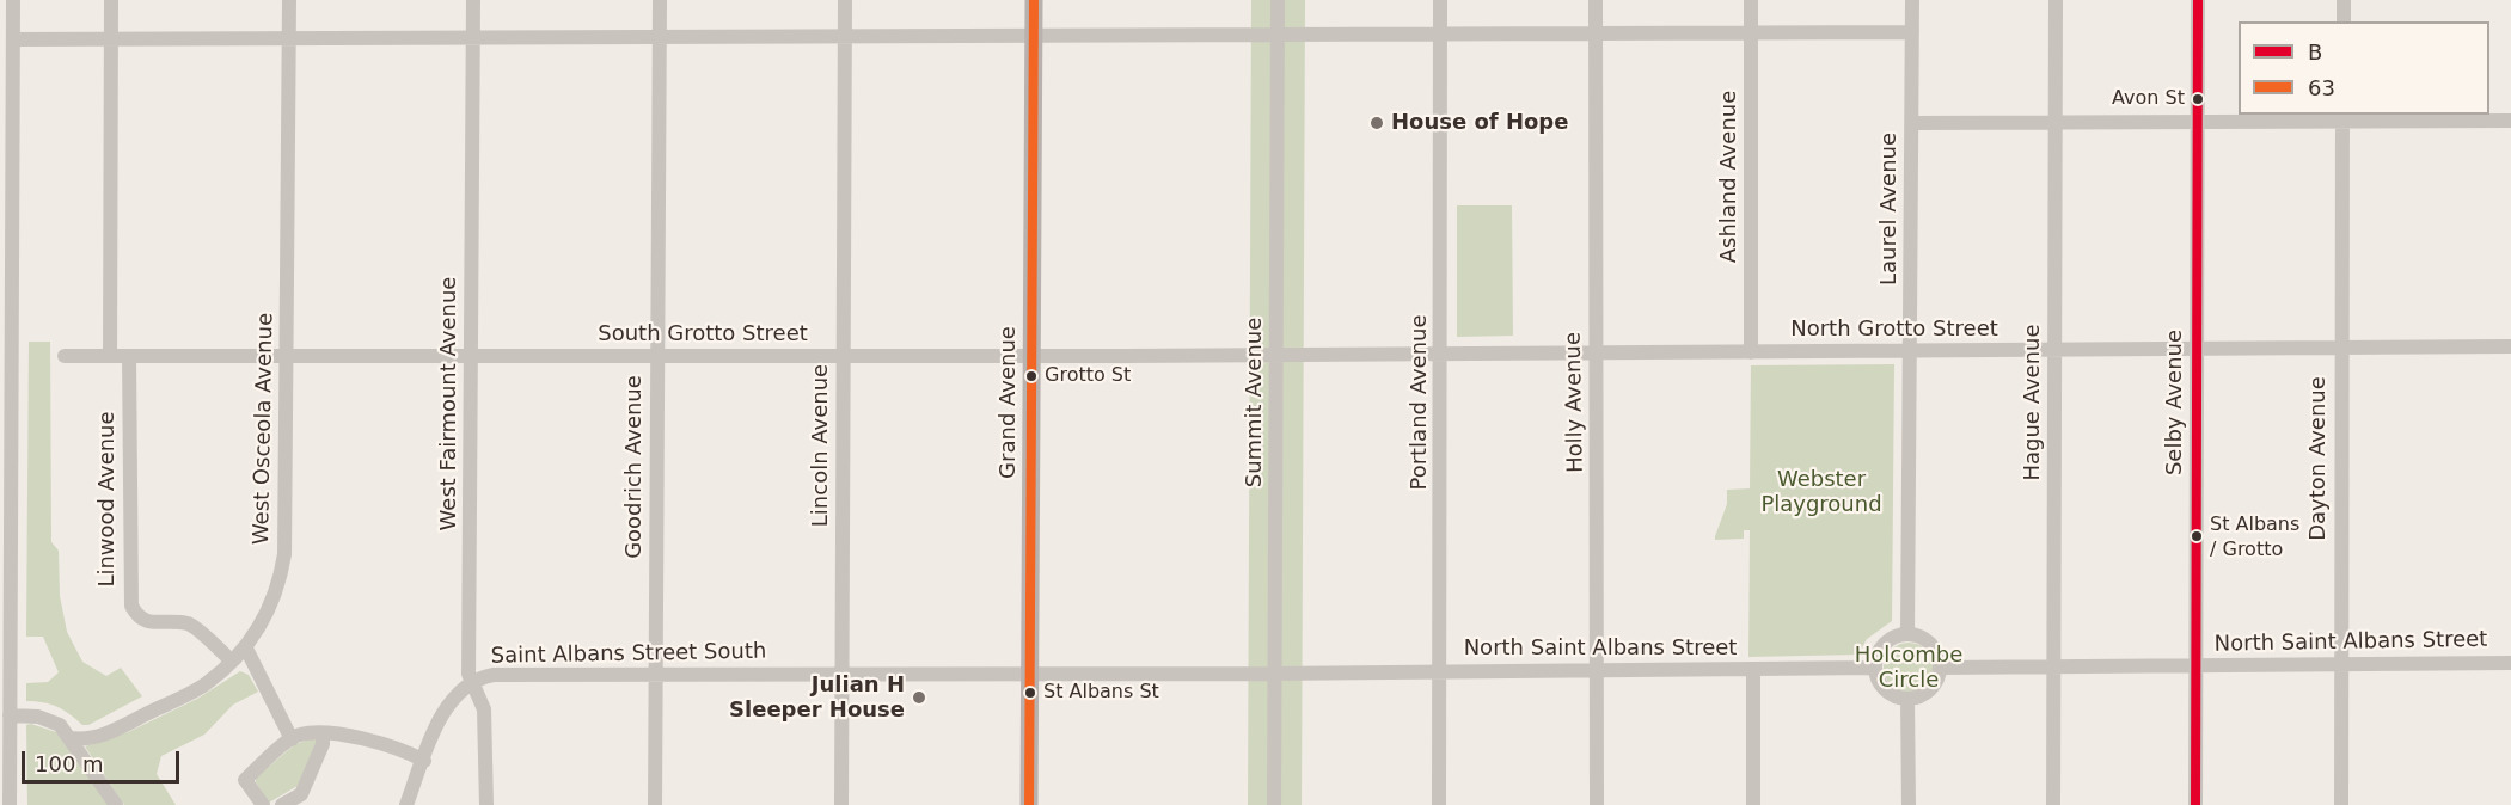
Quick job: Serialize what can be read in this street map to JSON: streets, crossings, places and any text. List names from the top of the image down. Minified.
{"streets":{"main road":["Grand Avenue"],"street":["Ashland Avenue","Laurel Avenue","North Grotto Street","South Grotto Street","Summit Avenue","Portland Avenue","Holly Avenue","Hague Avenue","Selby Avenue","West Fairmount Avenue","West Osceola Avenue","Lincoln Avenue","Dayton Avenue","Goodrich Avenue","Linwood Avenue","North Saint Albans Street","Saint Albans Street South"]},"crossings":[["Ashland Avenue","North Grotto Street"],["Laurel Avenue","North Grotto Street"],["Laurel Avenue","North Saint Albans Street"],["North Grotto Street","South Grotto Street"],["North Grotto Street","Summit Avenue"],["North Grotto Street","Portland Avenue"],["North Grotto Street","Holly Avenue"],["North Grotto Street","Hague Avenue"],["North Grotto Street","Selby Avenue"],["North Grotto Street","Dayton Avenue"],["South Grotto Street","Grand Avenue"],["South Grotto Street","Summit Avenue"],["South Grotto Street","West Fairmount Avenue"],["South Grotto Street","West Osceola Avenue"],["South Grotto Street","Lincoln Avenue"],["South Grotto Street","Goodrich Avenue"],["South Grotto Street","Linwood Avenue"],["Grand Avenue","North Saint Albans Street"],["Grand Avenue","Saint Albans Street South"],["Summit Avenue","North Saint Albans Street"],["Portland Avenue","North Saint Albans Street"],["Holly Avenue","North Saint Albans Street"],["Hague Avenue","North Saint Albans Street"],["Selby Avenue","North Saint Albans Street"],["West Fairmount Avenue","Saint Albans Street South"],["West Osceola Avenue","Linwood Avenue"],["Lincoln Avenue","Saint Albans Street South"],["Dayton Avenue","North Saint Albans Street"],["Goodrich Avenue","Saint Albans Street South"],["North Saint Albans Street","Saint Albans Street South"]],"parks":["Webster Playground","Holcombe Circle"],"places":["Avon St","House of Hope","Grotto St","St Albans / Grotto","St Albans St","Julian H Sleeper House"],"lines":["transit line B","transit line 63"],"legend":["B","63"],"scale_bar":"100 m"}
